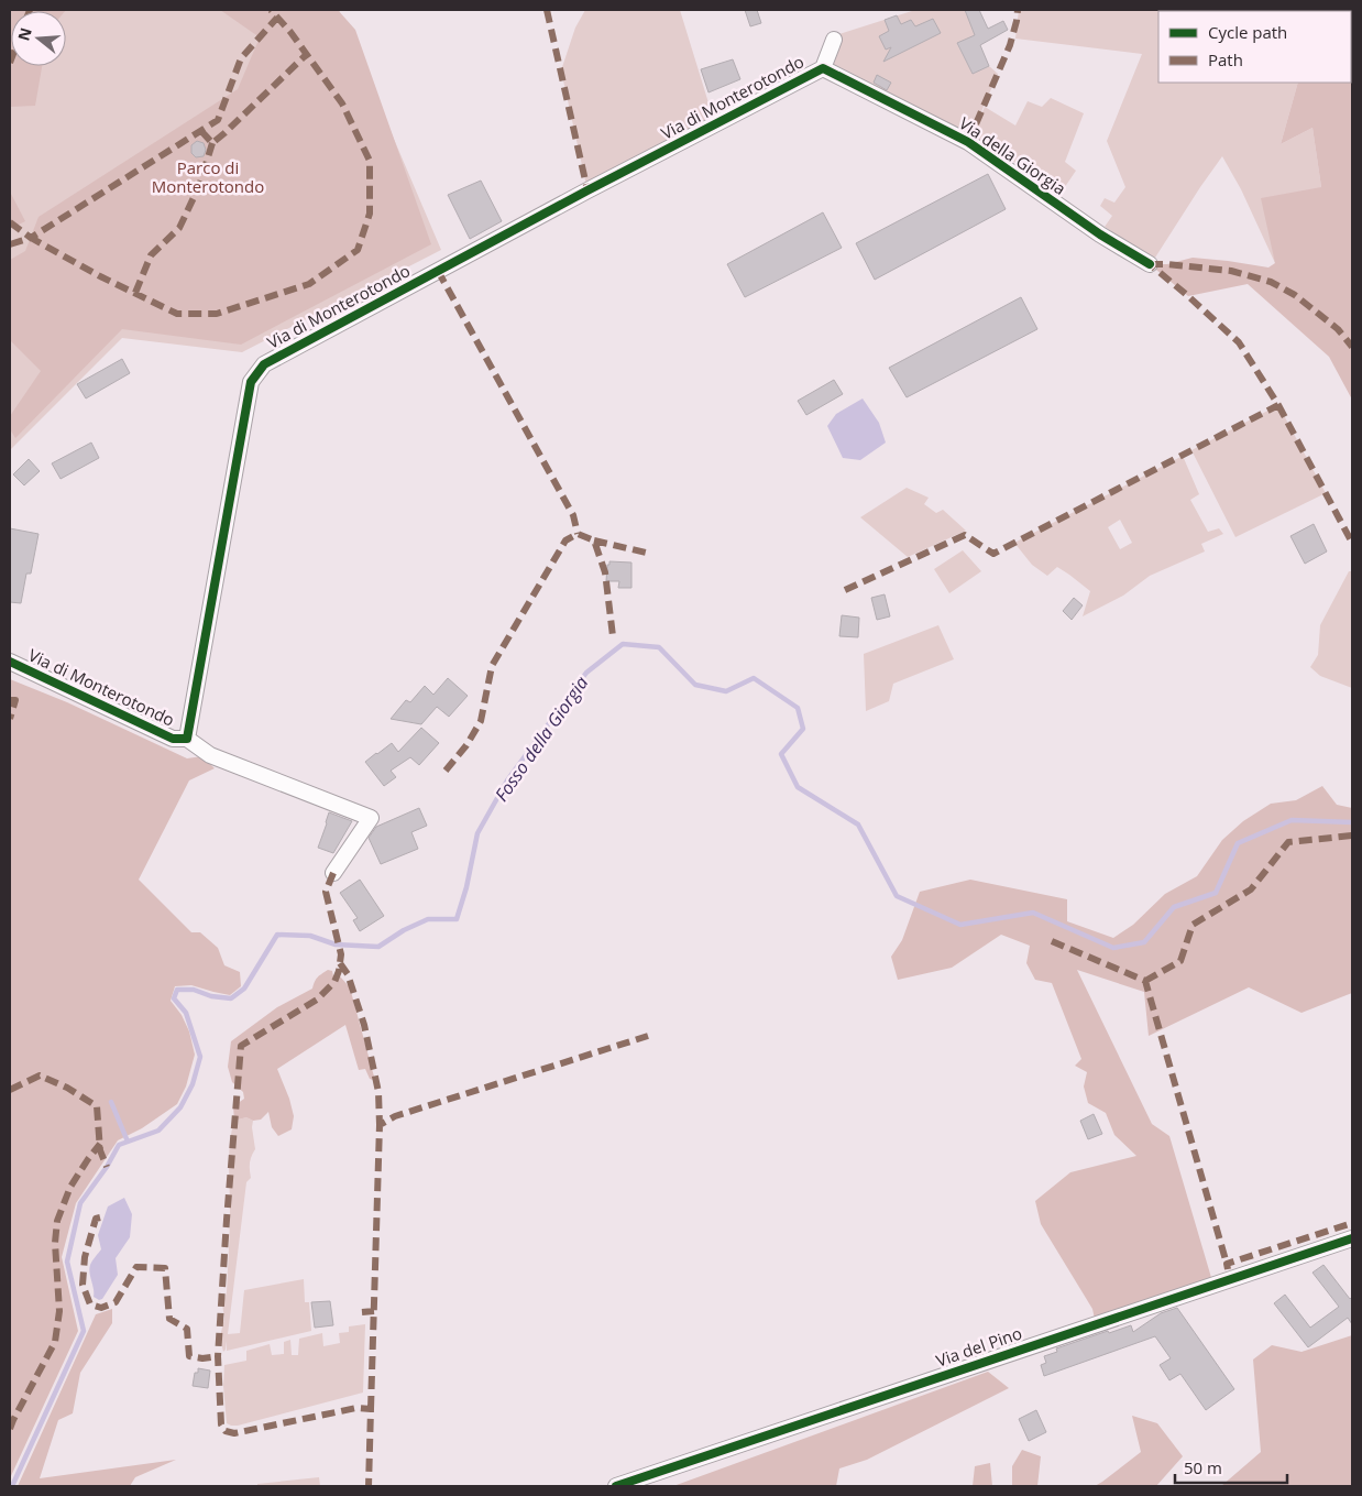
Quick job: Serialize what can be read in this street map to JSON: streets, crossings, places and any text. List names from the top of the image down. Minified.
{"streets":{"street":["Via di Monterotondo","Via della Giorgia","Via del Pino"]},"crossings":[["Via di Monterotondo","Via della Giorgia"]],"water":["Fosso della Giorgia"],"parks":["Parco di Monterotondo"],"legend":["Cycle path","Path"],"scale_bar":"50 m","north":"left"}
